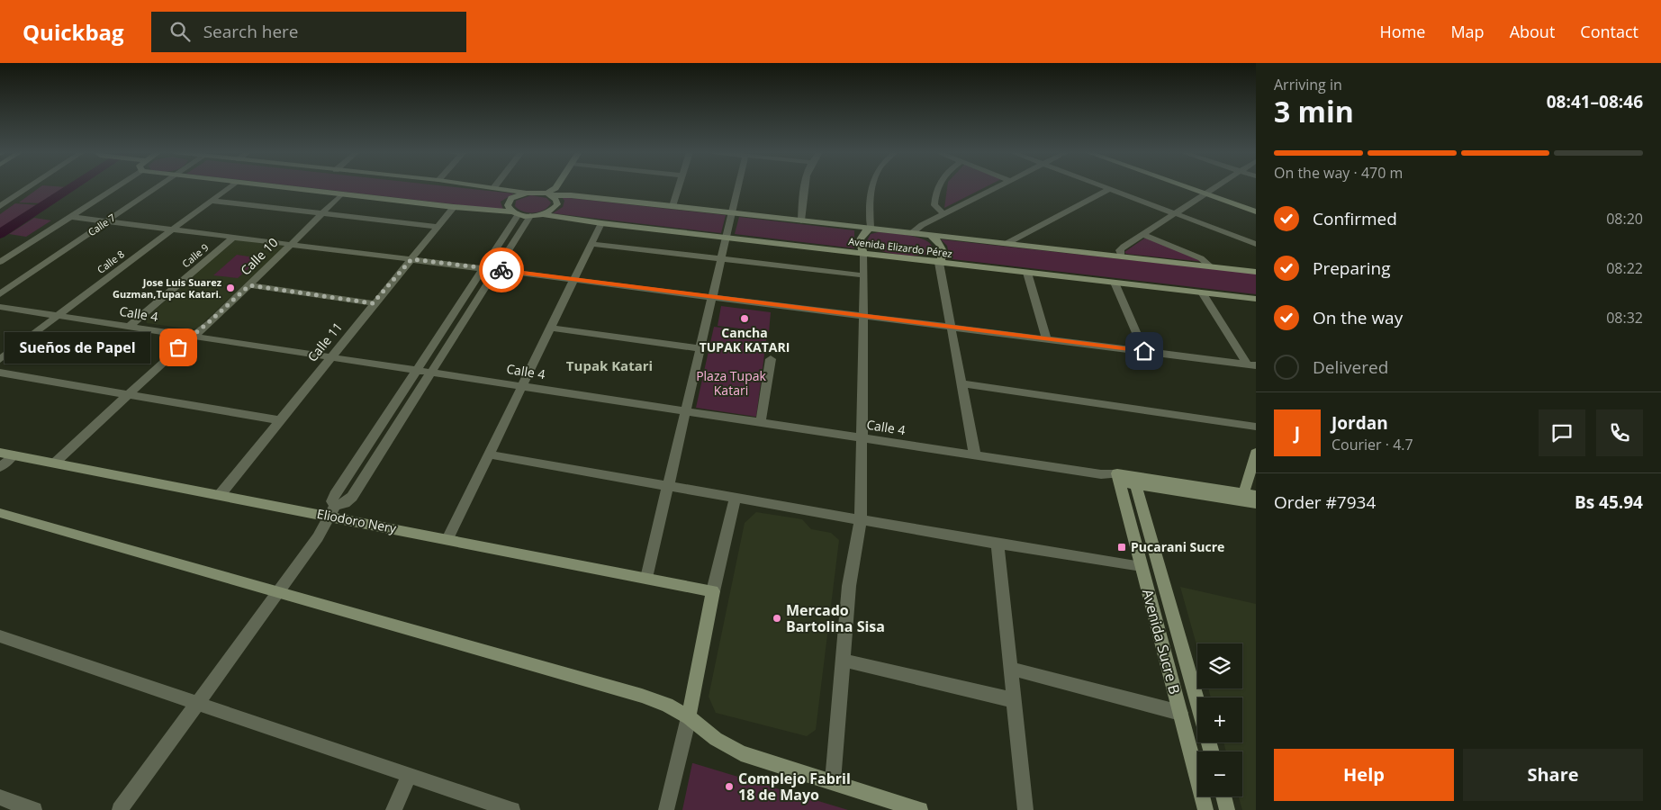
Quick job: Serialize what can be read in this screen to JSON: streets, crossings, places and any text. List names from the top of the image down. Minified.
{"streets":{"main road":["Avenida Elizardo Pérez","Eliodoro Nery","Avenida Sucre B"],"street":["Calle 7","Calle 9","Calle 10","Calle 8","Calle 4","Calle 11"]},"crossings":[["Calle 9","Calle 4"],["Calle 10","Calle 4"],["Calle 10","Eliodoro Nery"],["Calle 8","Calle 4"],["Calle 4","Calle 11"],["Calle 4","Avenida Sucre B"],["Calle 11","Eliodoro Nery"]],"districts":["Tupak Katari"],"parks":["Plaza Tupak Katari"],"places":{"other":["Jose Luis Suarez Guzman,Tupac Katari.","Cancha TUPAK KATARI","Sueños de Papel","Mercado Bartolina Sisa","Complejo Fabril 18 de Mayo"],"transit":["Pucarani Sucre"]},"page":{"header":"Quickbag","search":"Search here","nav":["Home","Map","About","Contact"],"heading":["3 min","Arriving in","08:41–08:46"],"panel":["Jordan","Courier · 4.7","Order #7934","Bs 45.94"],"bar":"On the way · 470 m","list":[["Confirmed","08:20"],["Preparing","08:22"],["On the way","08:32"],"Delivered"],"bubble":"Sueños de Papel","round":"J","map_buttons":["+","−"],"buttons":["Help","Share"]}}
